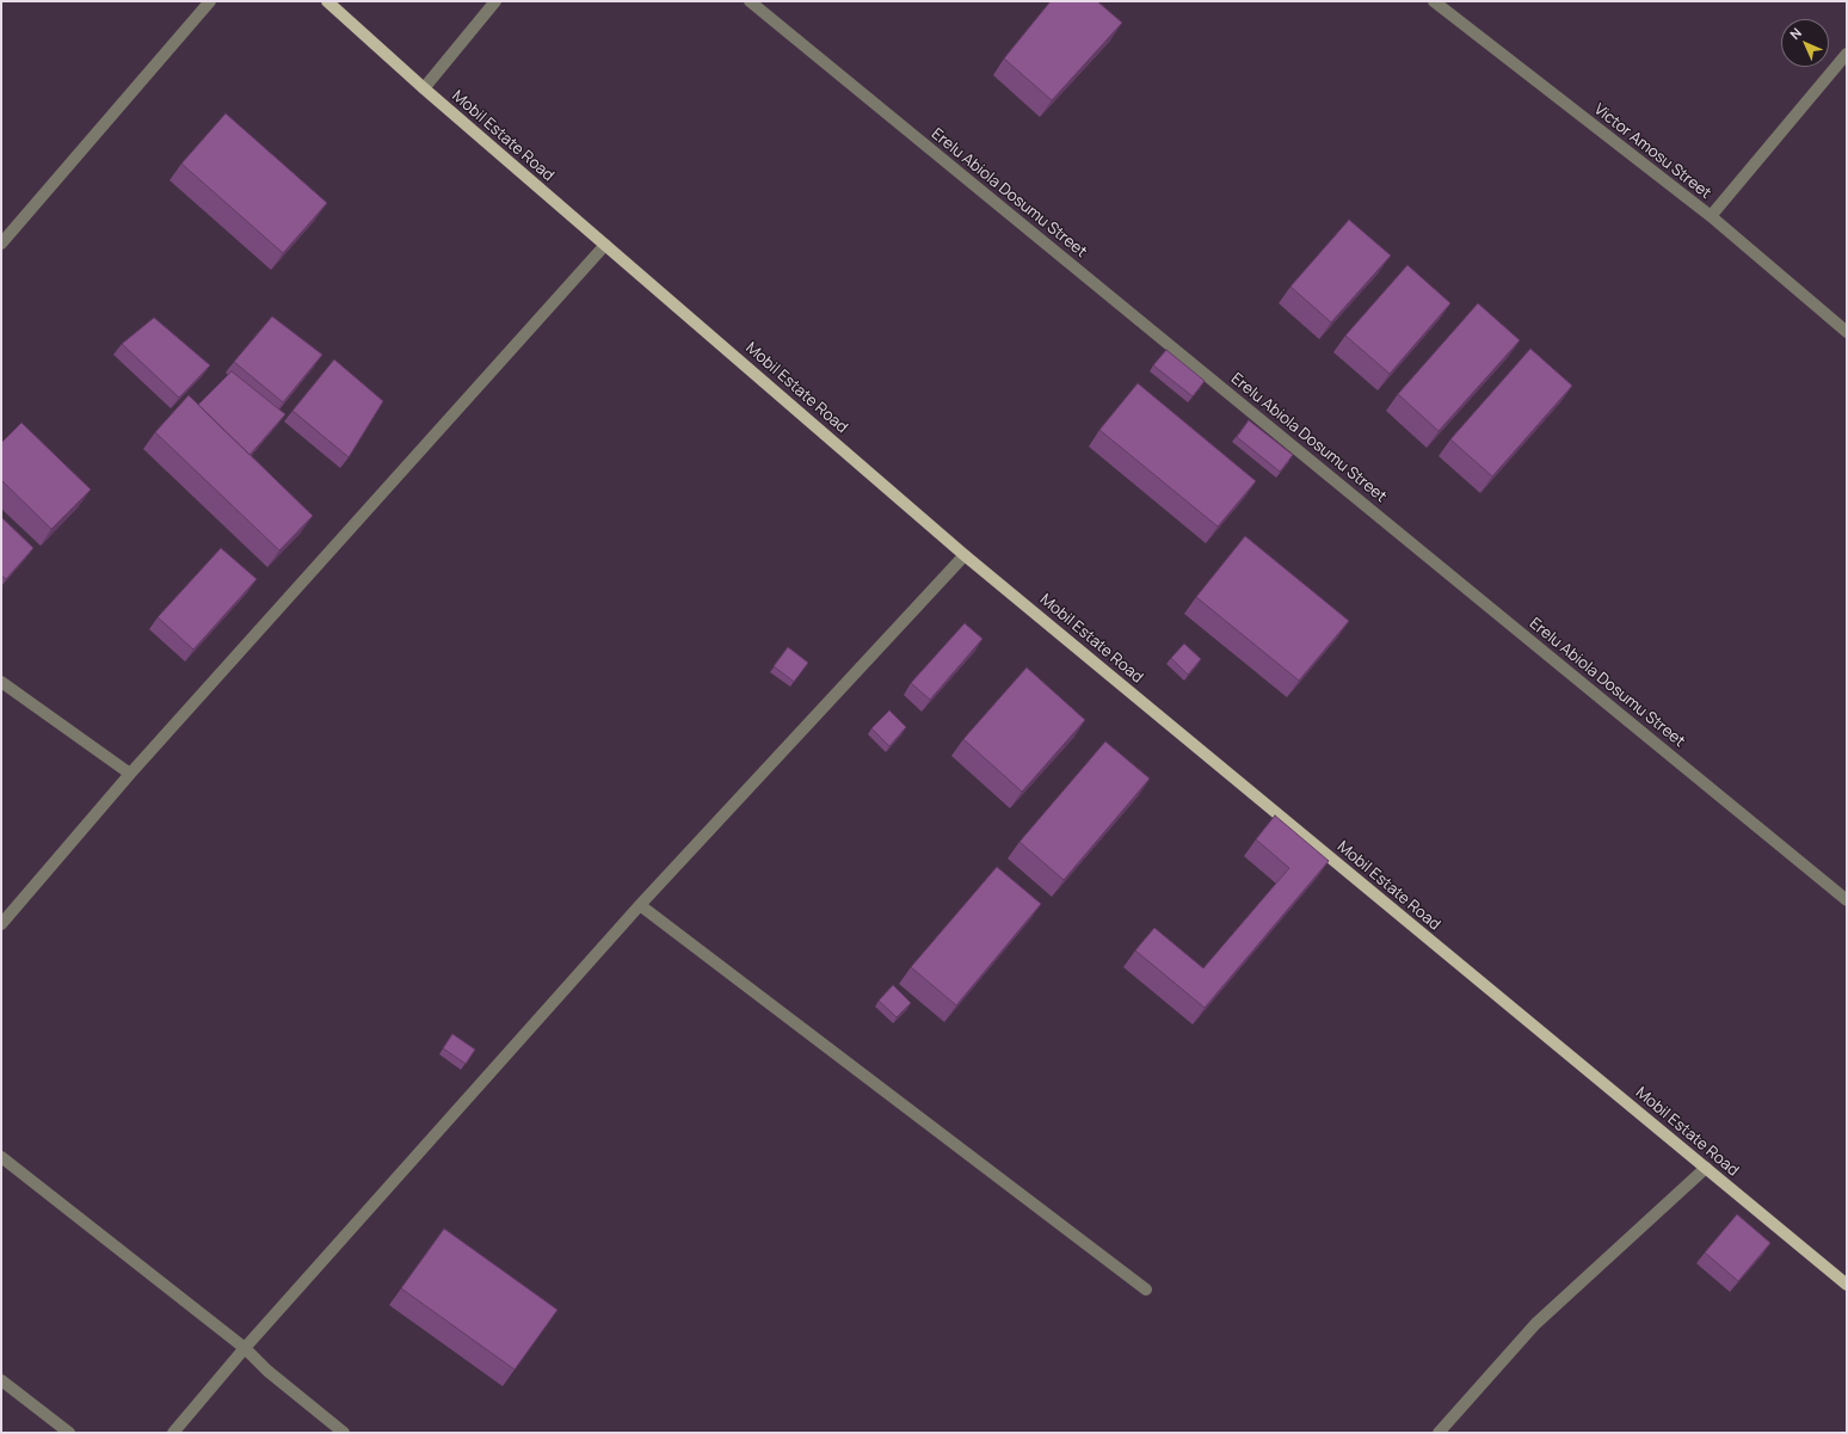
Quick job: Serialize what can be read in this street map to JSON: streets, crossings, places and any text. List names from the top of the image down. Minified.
{"streets":{"main road":["Mobil Estate Road"],"street":["Victor Amosu Street","Erelu Abiola Dosumu Street"]},"north":"top left"}
